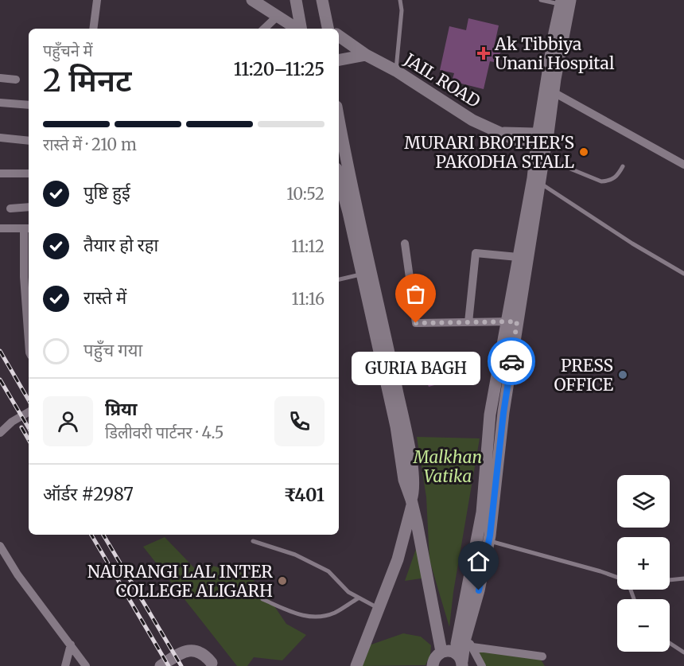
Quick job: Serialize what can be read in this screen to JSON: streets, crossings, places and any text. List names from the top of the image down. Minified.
{"streets":{"main road":["JAIL ROAD"]},"parks":["Malkhan Vatika"],"places":{"health":["Ak Tibbiya Unani Hospital"],"other":["MURARI BROTHER'S PAKODHA STALL","GURIA BAGH","PRESS OFFICE","NAURANGI LAL INTER COLLEGE ALIGARH"]},"page":{"heading":["2 मिनट","पहुँचने में","11:20–11:25"],"panel":["प्रिया","डिलीवरी पार्टनर · 4.5","ऑर्डर #2987","₹401"],"bar":"रास्ते में · 210 m","list":[["पुष्टि हुई","10:52"],["तैयार हो रहा","11:12"],["रास्ते में","11:16"],"पहुँच गया"],"bubble":"GURIA BAGH","map_buttons":["+","−"]}}
